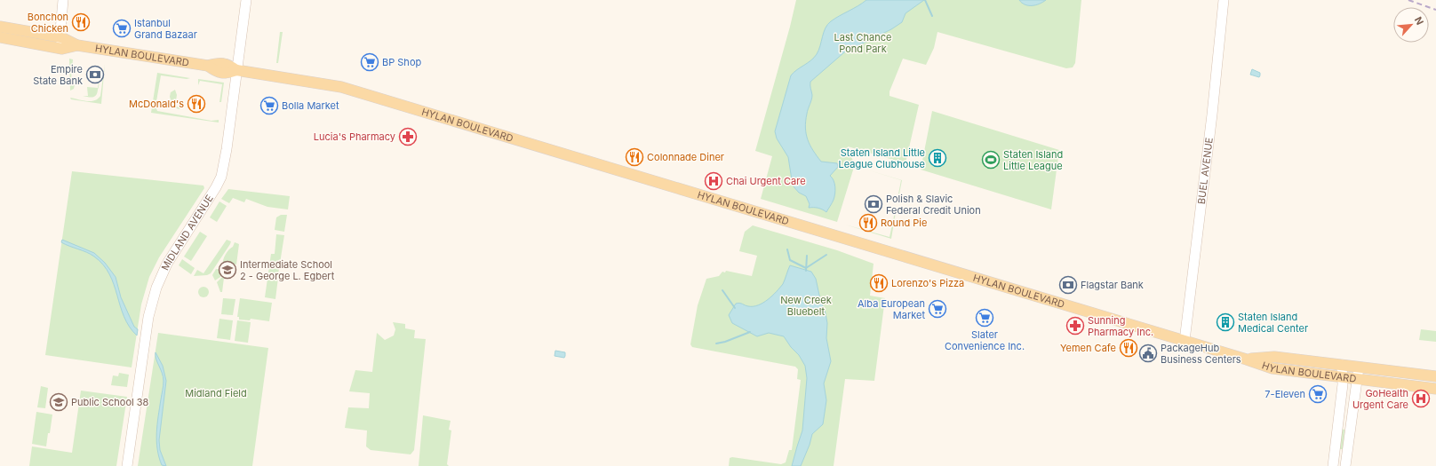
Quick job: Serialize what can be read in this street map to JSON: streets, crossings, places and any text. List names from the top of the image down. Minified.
{"streets":{"main road":["HYLAN BOULEVARD"],"street":["BUEL AVENUE","MIDLAND AVENUE"]},"crossings":[["HYLAN BOULEVARD","BUEL AVENUE"],["HYLAN BOULEVARD","MIDLAND AVENUE"]],"parks":["Last Chance Pond Park","New Creek Bluebelt","Midland Field"],"places":{"restaurant":["Bonchon Chicken","McDonald's","Colonnade Diner","Round Pie","Lorenzo's Pizza","Yemen Cafe"],"supermarket":["Istanbul Grand Bazaar","BP Shop","Bolla Market","Alba European Market","Slater Convenience Inc.","7-Eleven"],"bank":["Empire State Bank","Polish & Slavic Federal Credit Union","Flagstar Bank"],"pharmacy":["Lucia's Pharmacy","Sunning Pharmacy Inc."],"building":["Staten Island Little League Clubhouse","Staten Island Medical Center"],"sports":["Staten Island Little League"],"hospital":["Chai Urgent Care","GoHealth Urgent Care"],"school or university":["Intermediate School 2 - George L. Egbert","Public School 38"],"public building":["PackageHub Business Centers"]},"north":"top right"}
